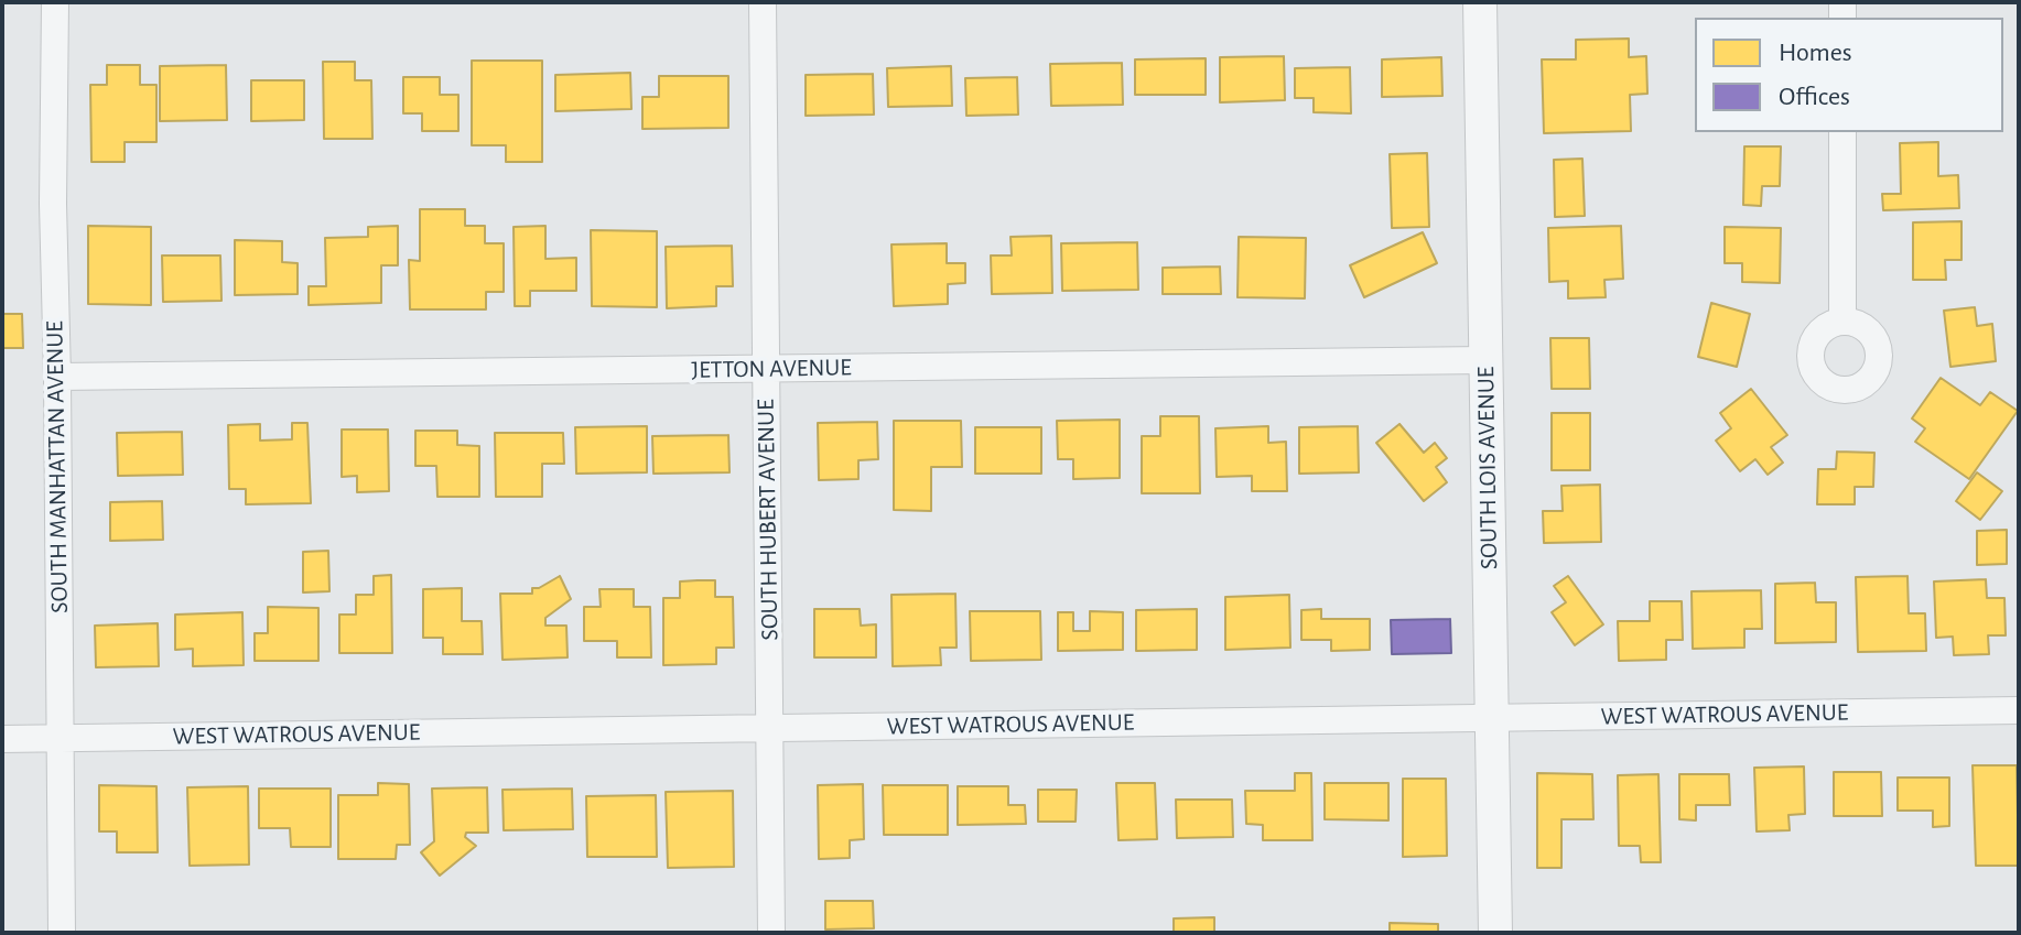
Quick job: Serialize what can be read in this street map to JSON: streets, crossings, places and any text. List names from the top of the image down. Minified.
{"streets":{"street":["JETTON AVENUE","SOUTH MANHATTAN AVENUE","SOUTH LOIS AVENUE","SOUTH HUBERT AVENUE","WEST WATROUS AVENUE"]},"crossings":[["JETTON AVENUE","SOUTH MANHATTAN AVENUE"],["JETTON AVENUE","SOUTH LOIS AVENUE"],["JETTON AVENUE","SOUTH HUBERT AVENUE"],["SOUTH MANHATTAN AVENUE","WEST WATROUS AVENUE"],["SOUTH LOIS AVENUE","WEST WATROUS AVENUE"],["SOUTH HUBERT AVENUE","WEST WATROUS AVENUE"]],"legend":["Homes","Offices"]}
